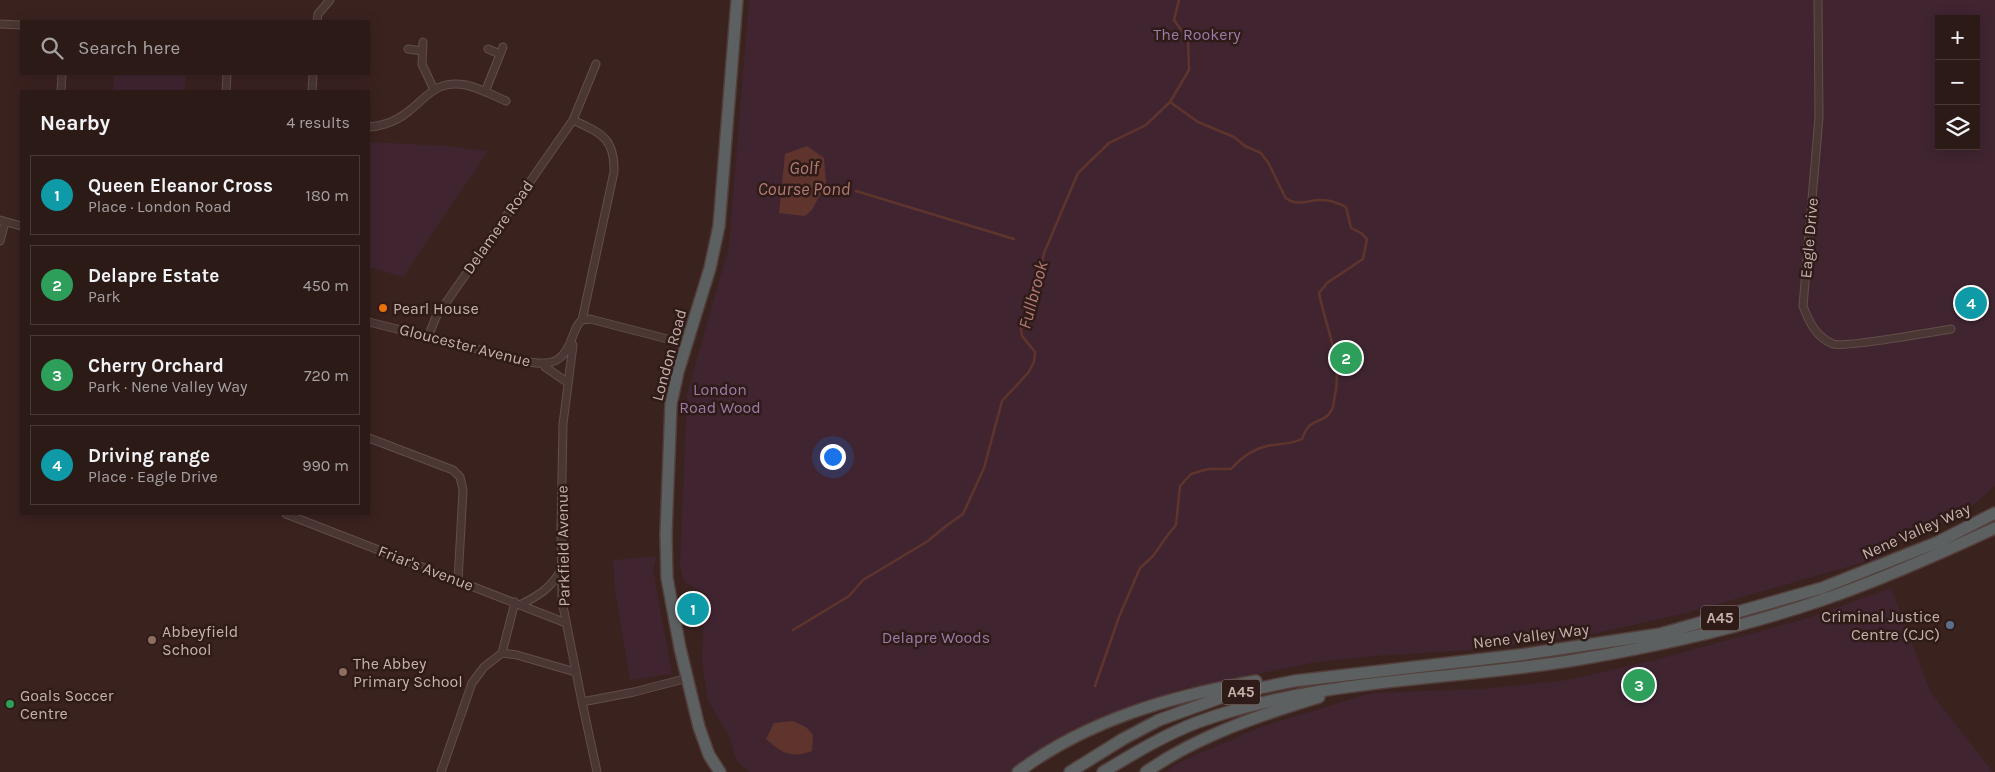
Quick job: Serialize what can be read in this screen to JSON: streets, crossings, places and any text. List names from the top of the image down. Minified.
{"streets":{"highway":["London Road","Nene Valley Way","A45"],"street":["Delamere Road","Eagle Drive","Gloucester Avenue","Parkfield Avenue","Friar's Avenue"]},"crossings":[["Delamere Road","Gloucester Avenue"],["Gloucester Avenue","Parkfield Avenue"],["Parkfield Avenue","Friar's Avenue"]],"water":["Golf Course Pond","Fullbrook"],"parks":["The Rookery","London Road Wood","Delapre Woods"],"places":["Pearl House","Criminal Justice Centre (CJC)","Abbeyfield School","The Abbey Primary School","Goals Soccer Centre"],"page":{"map_buttons":["+","−"],"search":"Search here","heading":["Nearby","4 results"],"list":[{"mark":"1","name":"Queen Eleanor Cross","note":"Place · London Road","value":"180 m"},{"mark":"2","name":"Delapre Estate","note":"Park","value":"450 m"},{"mark":"3","name":"Cherry Orchard","note":"Park · Nene Valley Way","value":"720 m"},{"mark":"4","name":"Driving range","note":"Place · Eagle Drive","value":"990 m"}],"pins":["4","2","1","3"]}}
